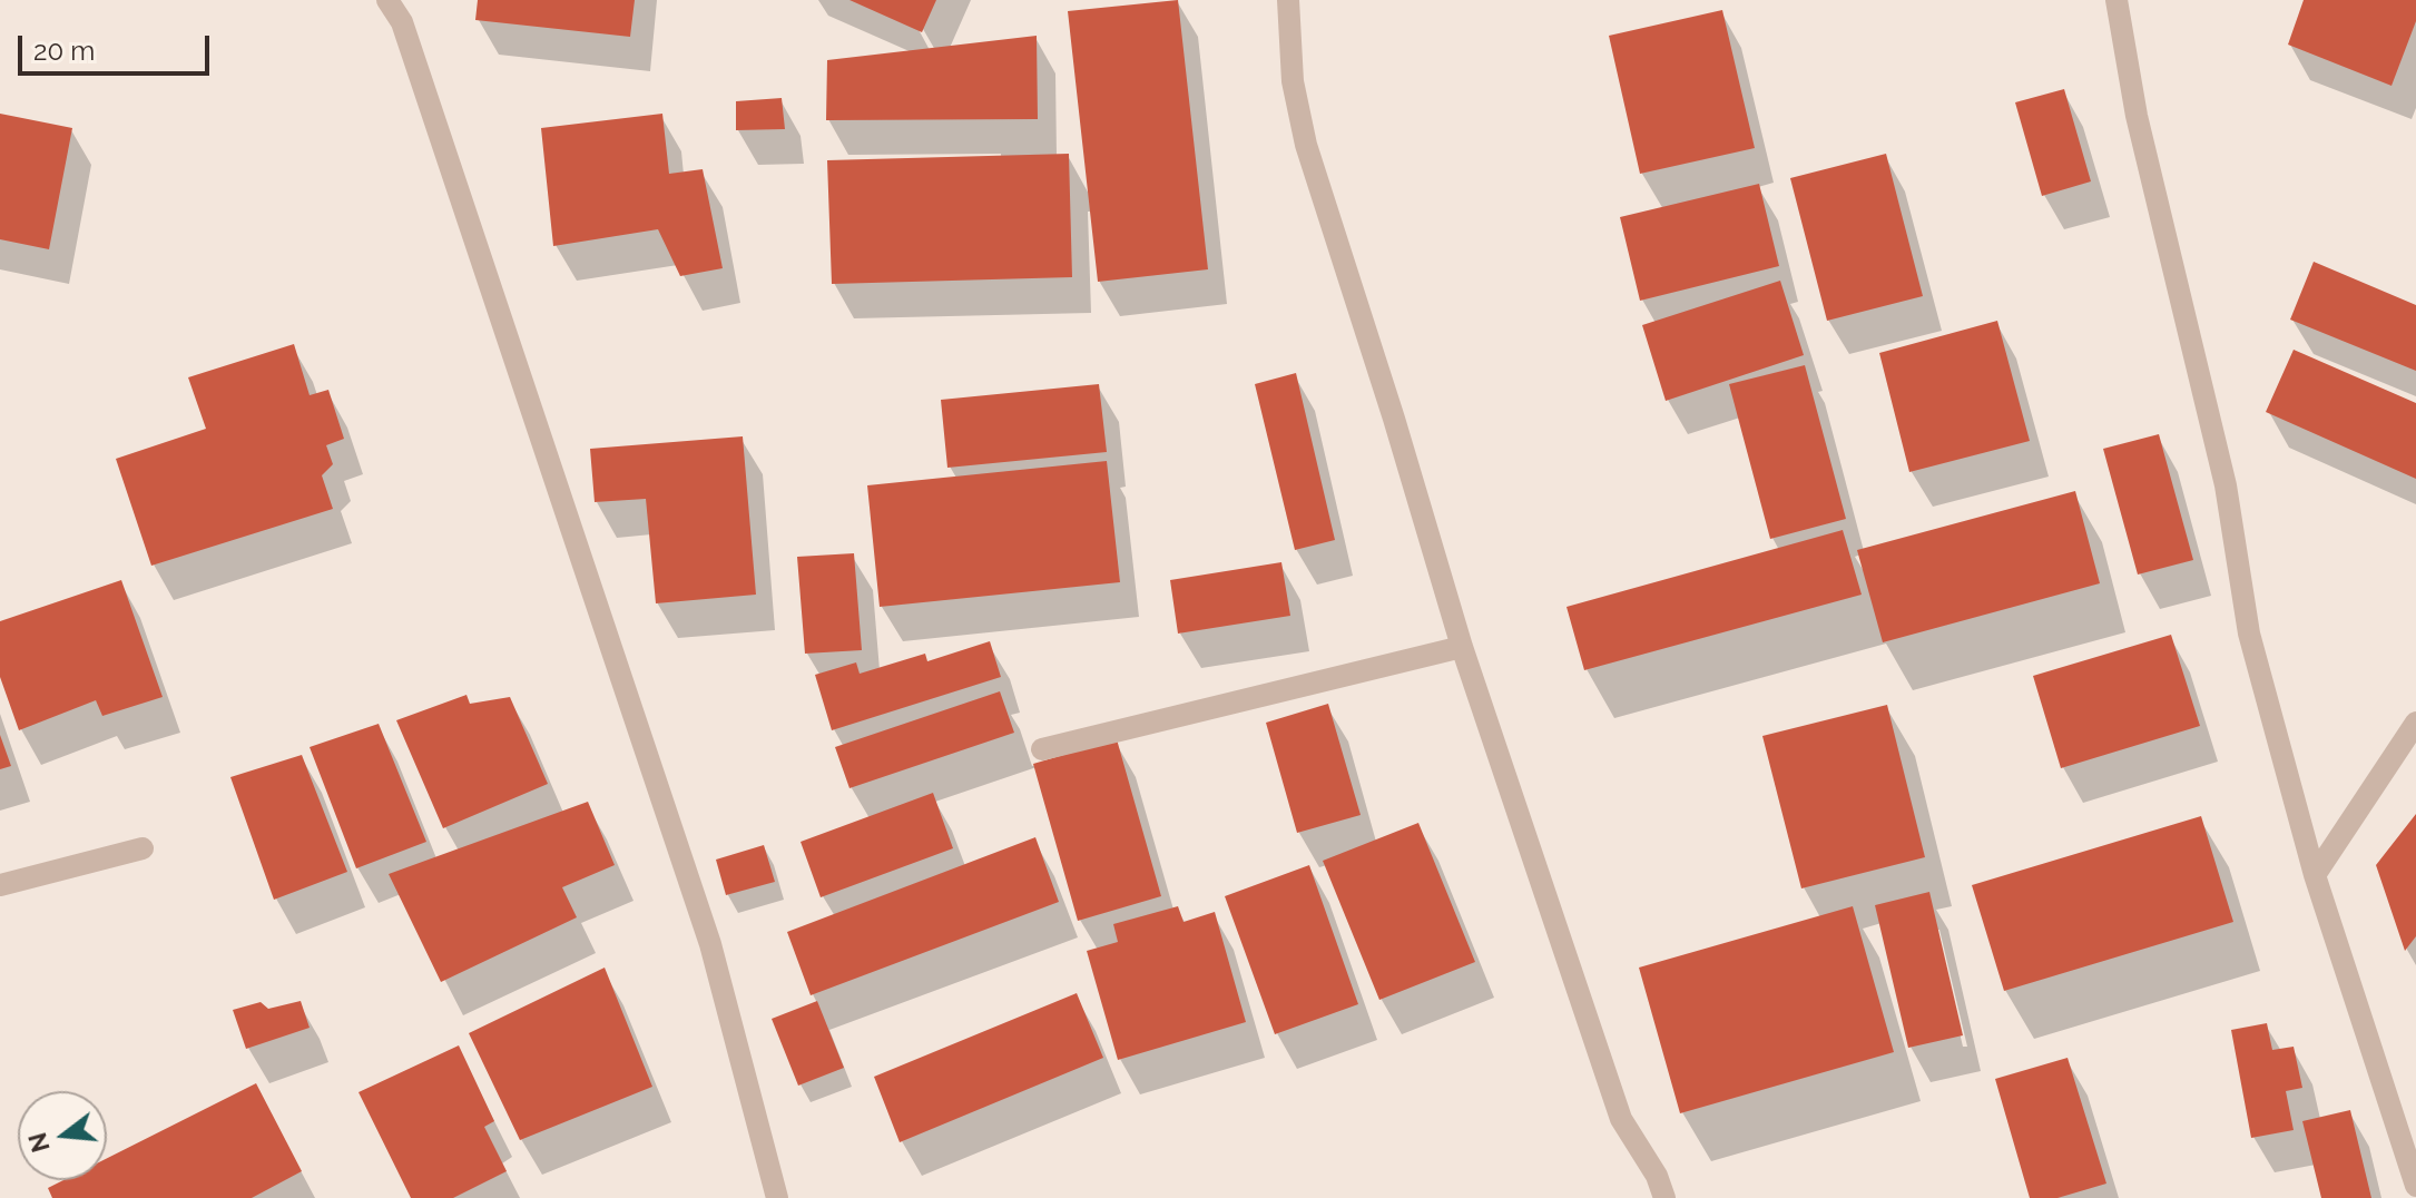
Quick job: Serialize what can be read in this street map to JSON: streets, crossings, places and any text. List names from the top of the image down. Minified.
{"scale_bar":"20 m","north":"left"}
